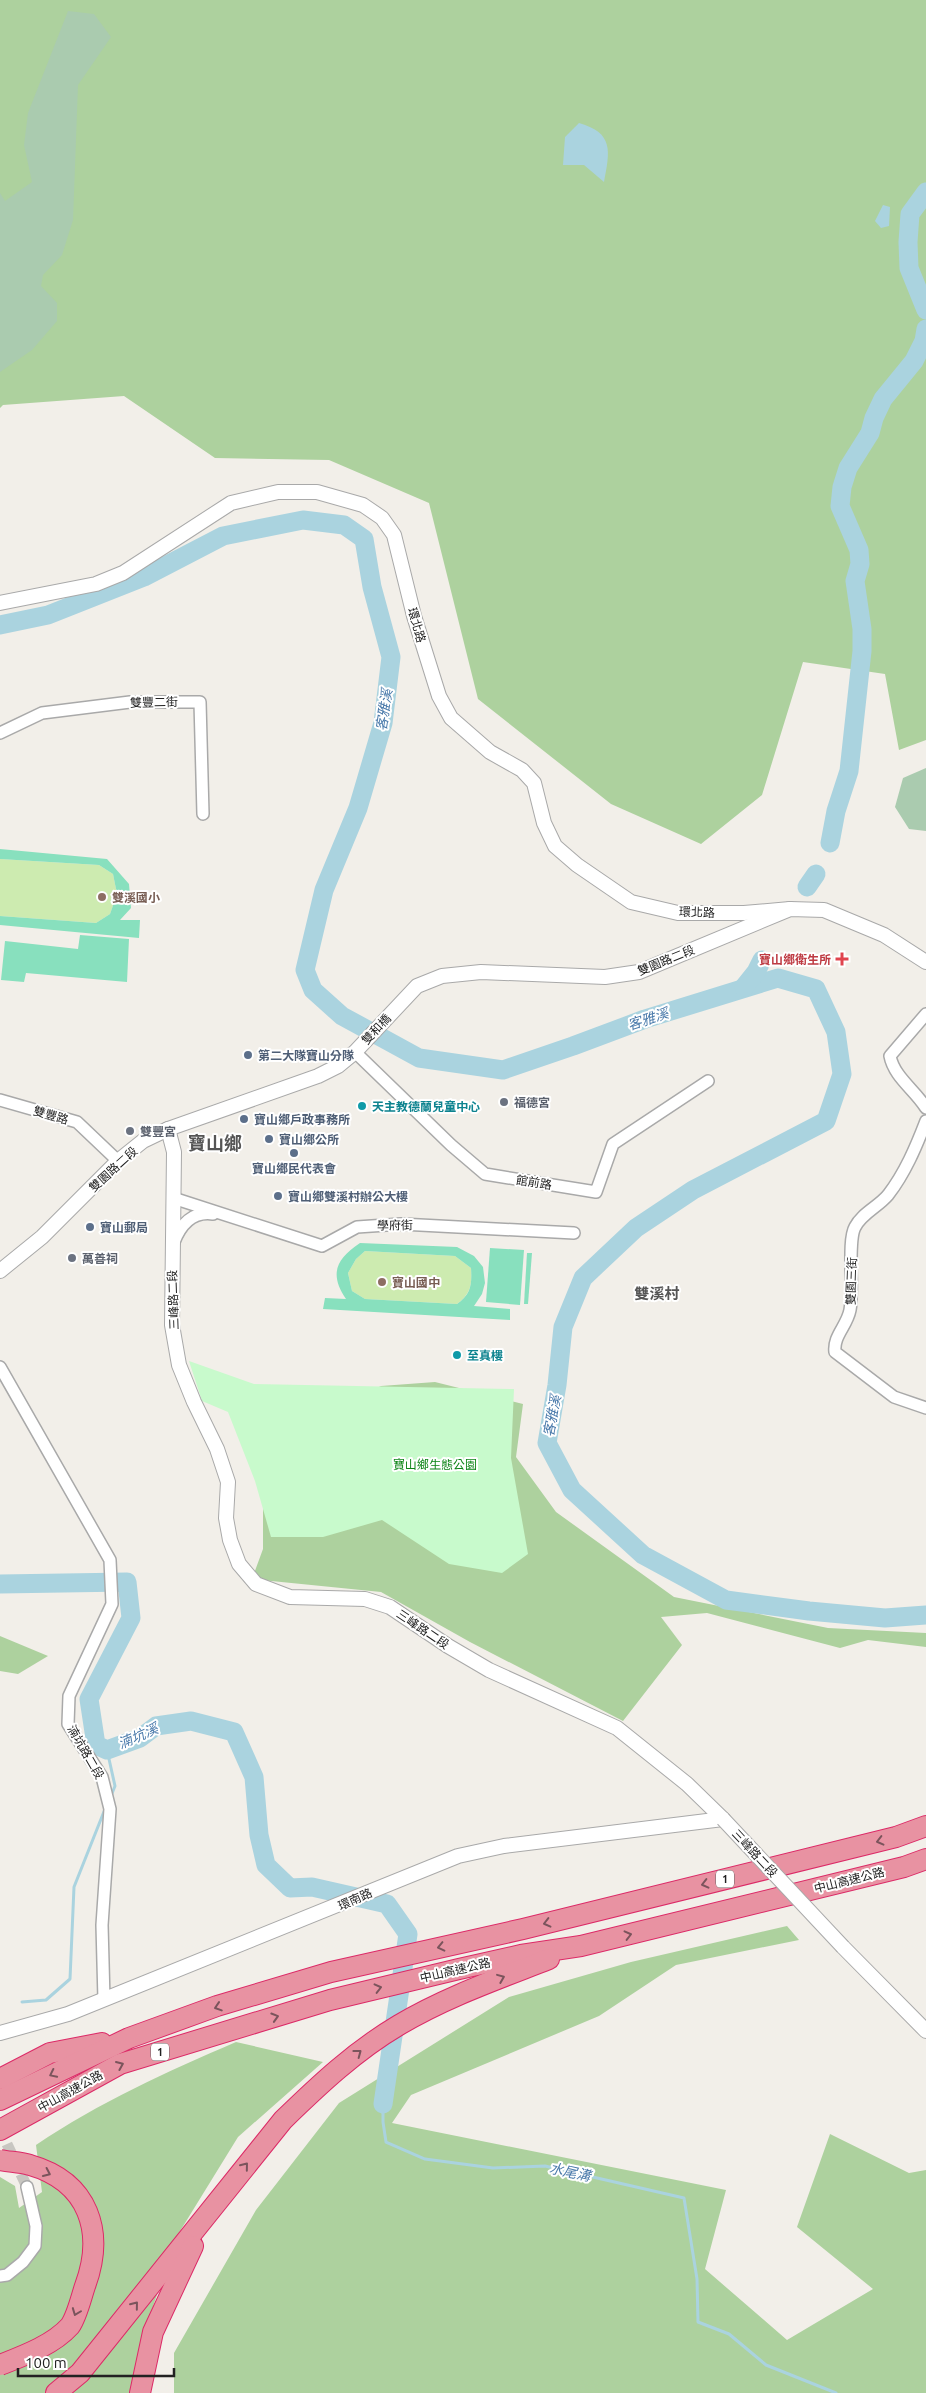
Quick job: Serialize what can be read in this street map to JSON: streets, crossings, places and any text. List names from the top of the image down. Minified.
{"streets":{"highway":["1","中山高速公路"],"street":["環北路","雙豐二街","雙園路二段","雙和橋","雙豐路","館前路","學府街","雙園三街","三峰路二段","湳坑路二段","環南路"]},"crossings":[["環北路","雙園路二段"],["雙園路二段","雙和橋"],["雙園路二段","雙豐路"],["雙園路二段","館前路"],["雙園路二段","三峰路二段"],["雙和橋","館前路"],["學府街","三峰路二段"],["三峰路二段","環南路"],["湳坑路二段","環南路"]],"districts":["寶山鄉","雙溪村"],"water":["客雅溪","湳坑溪","水尾溝"],"parks":["寶山鄉生態公園"],"places":{"other":["雙溪國小","第二大隊寶山分隊","福德宮","天主教德蘭兒童中心","寶山鄉戶政事務所","雙豐宮","寶山鄉公所","寶山鄉民代表會","寶山鄉雙溪村辦公大樓","寶山郵局","萬善祠","寶山國中","至真樓"],"health":["寶山鄉衛生所"]},"scale_bar":"100 m"}
